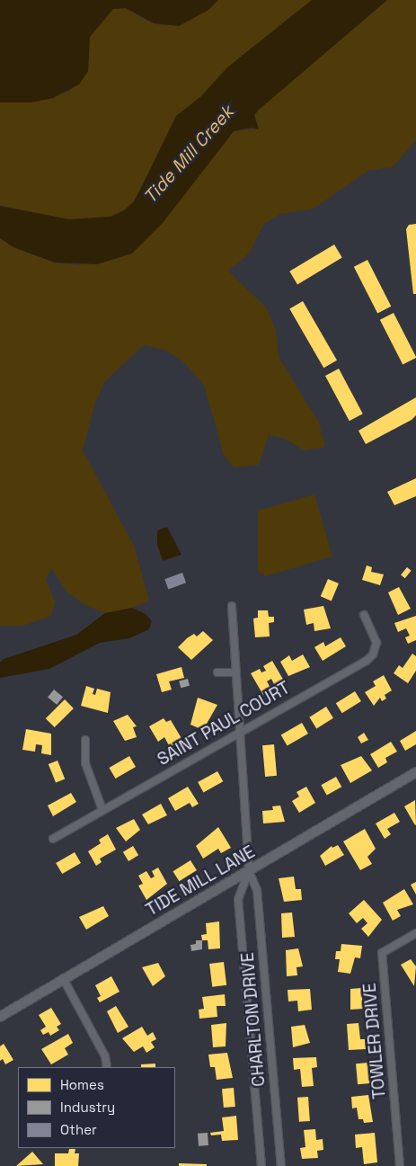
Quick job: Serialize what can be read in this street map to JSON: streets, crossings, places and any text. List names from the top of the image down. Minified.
{"streets":{"street":["SAINT PAUL COURT","TIDE MILL LANE","CHARLTON DRIVE","TOWLER DRIVE"]},"crossings":[["SAINT PAUL COURT","CHARLTON DRIVE"],["TIDE MILL LANE","CHARLTON DRIVE"]],"water":["Tide Mill Creek"],"legend":["Homes","Industry","Other"]}
